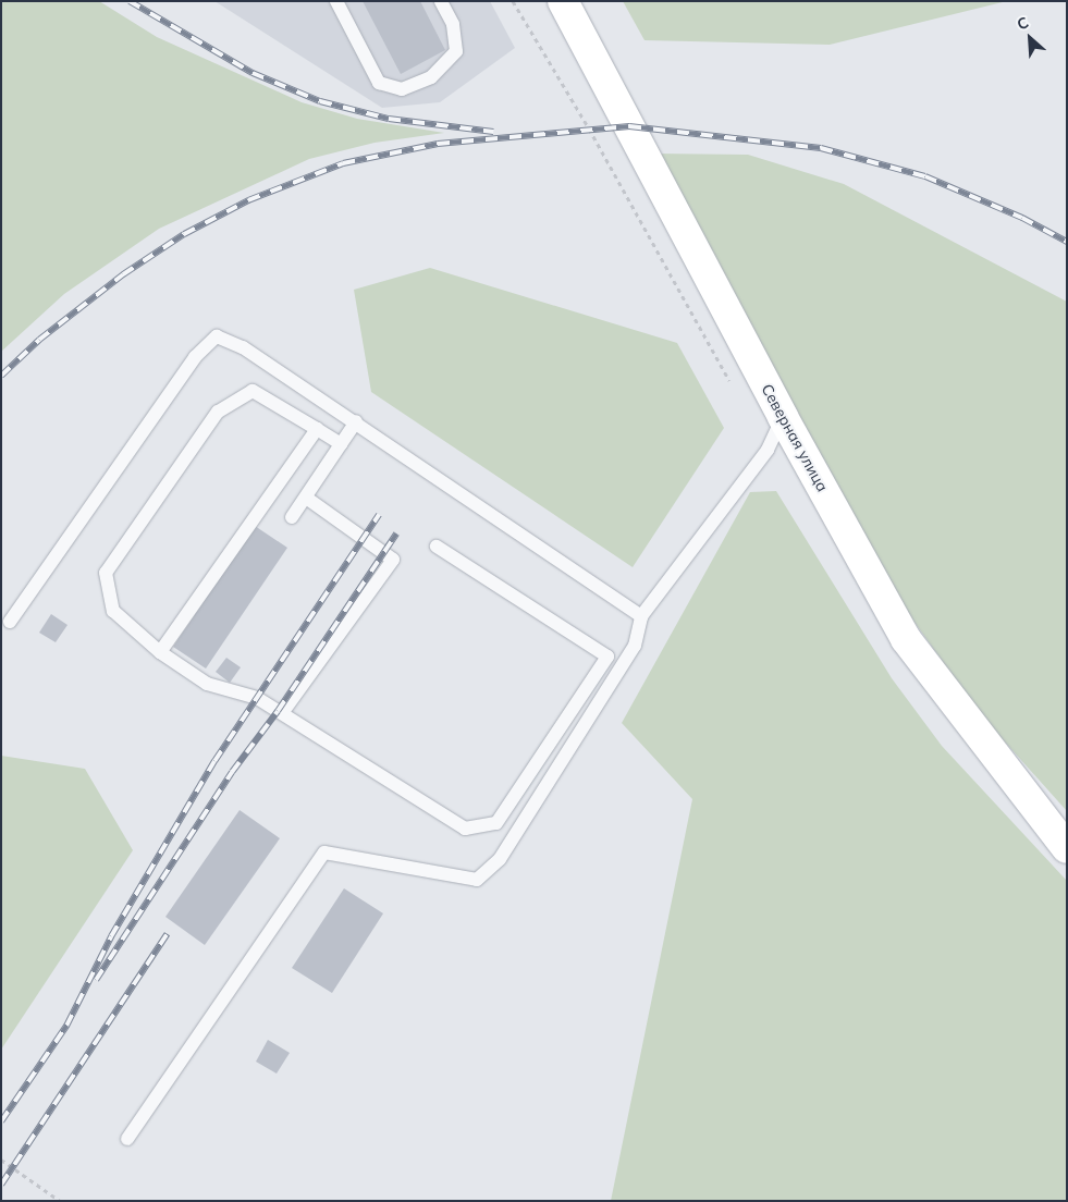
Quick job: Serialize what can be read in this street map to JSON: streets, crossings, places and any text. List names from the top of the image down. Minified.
{"streets":{"street":["Северная улица"]},"north":"top left"}
